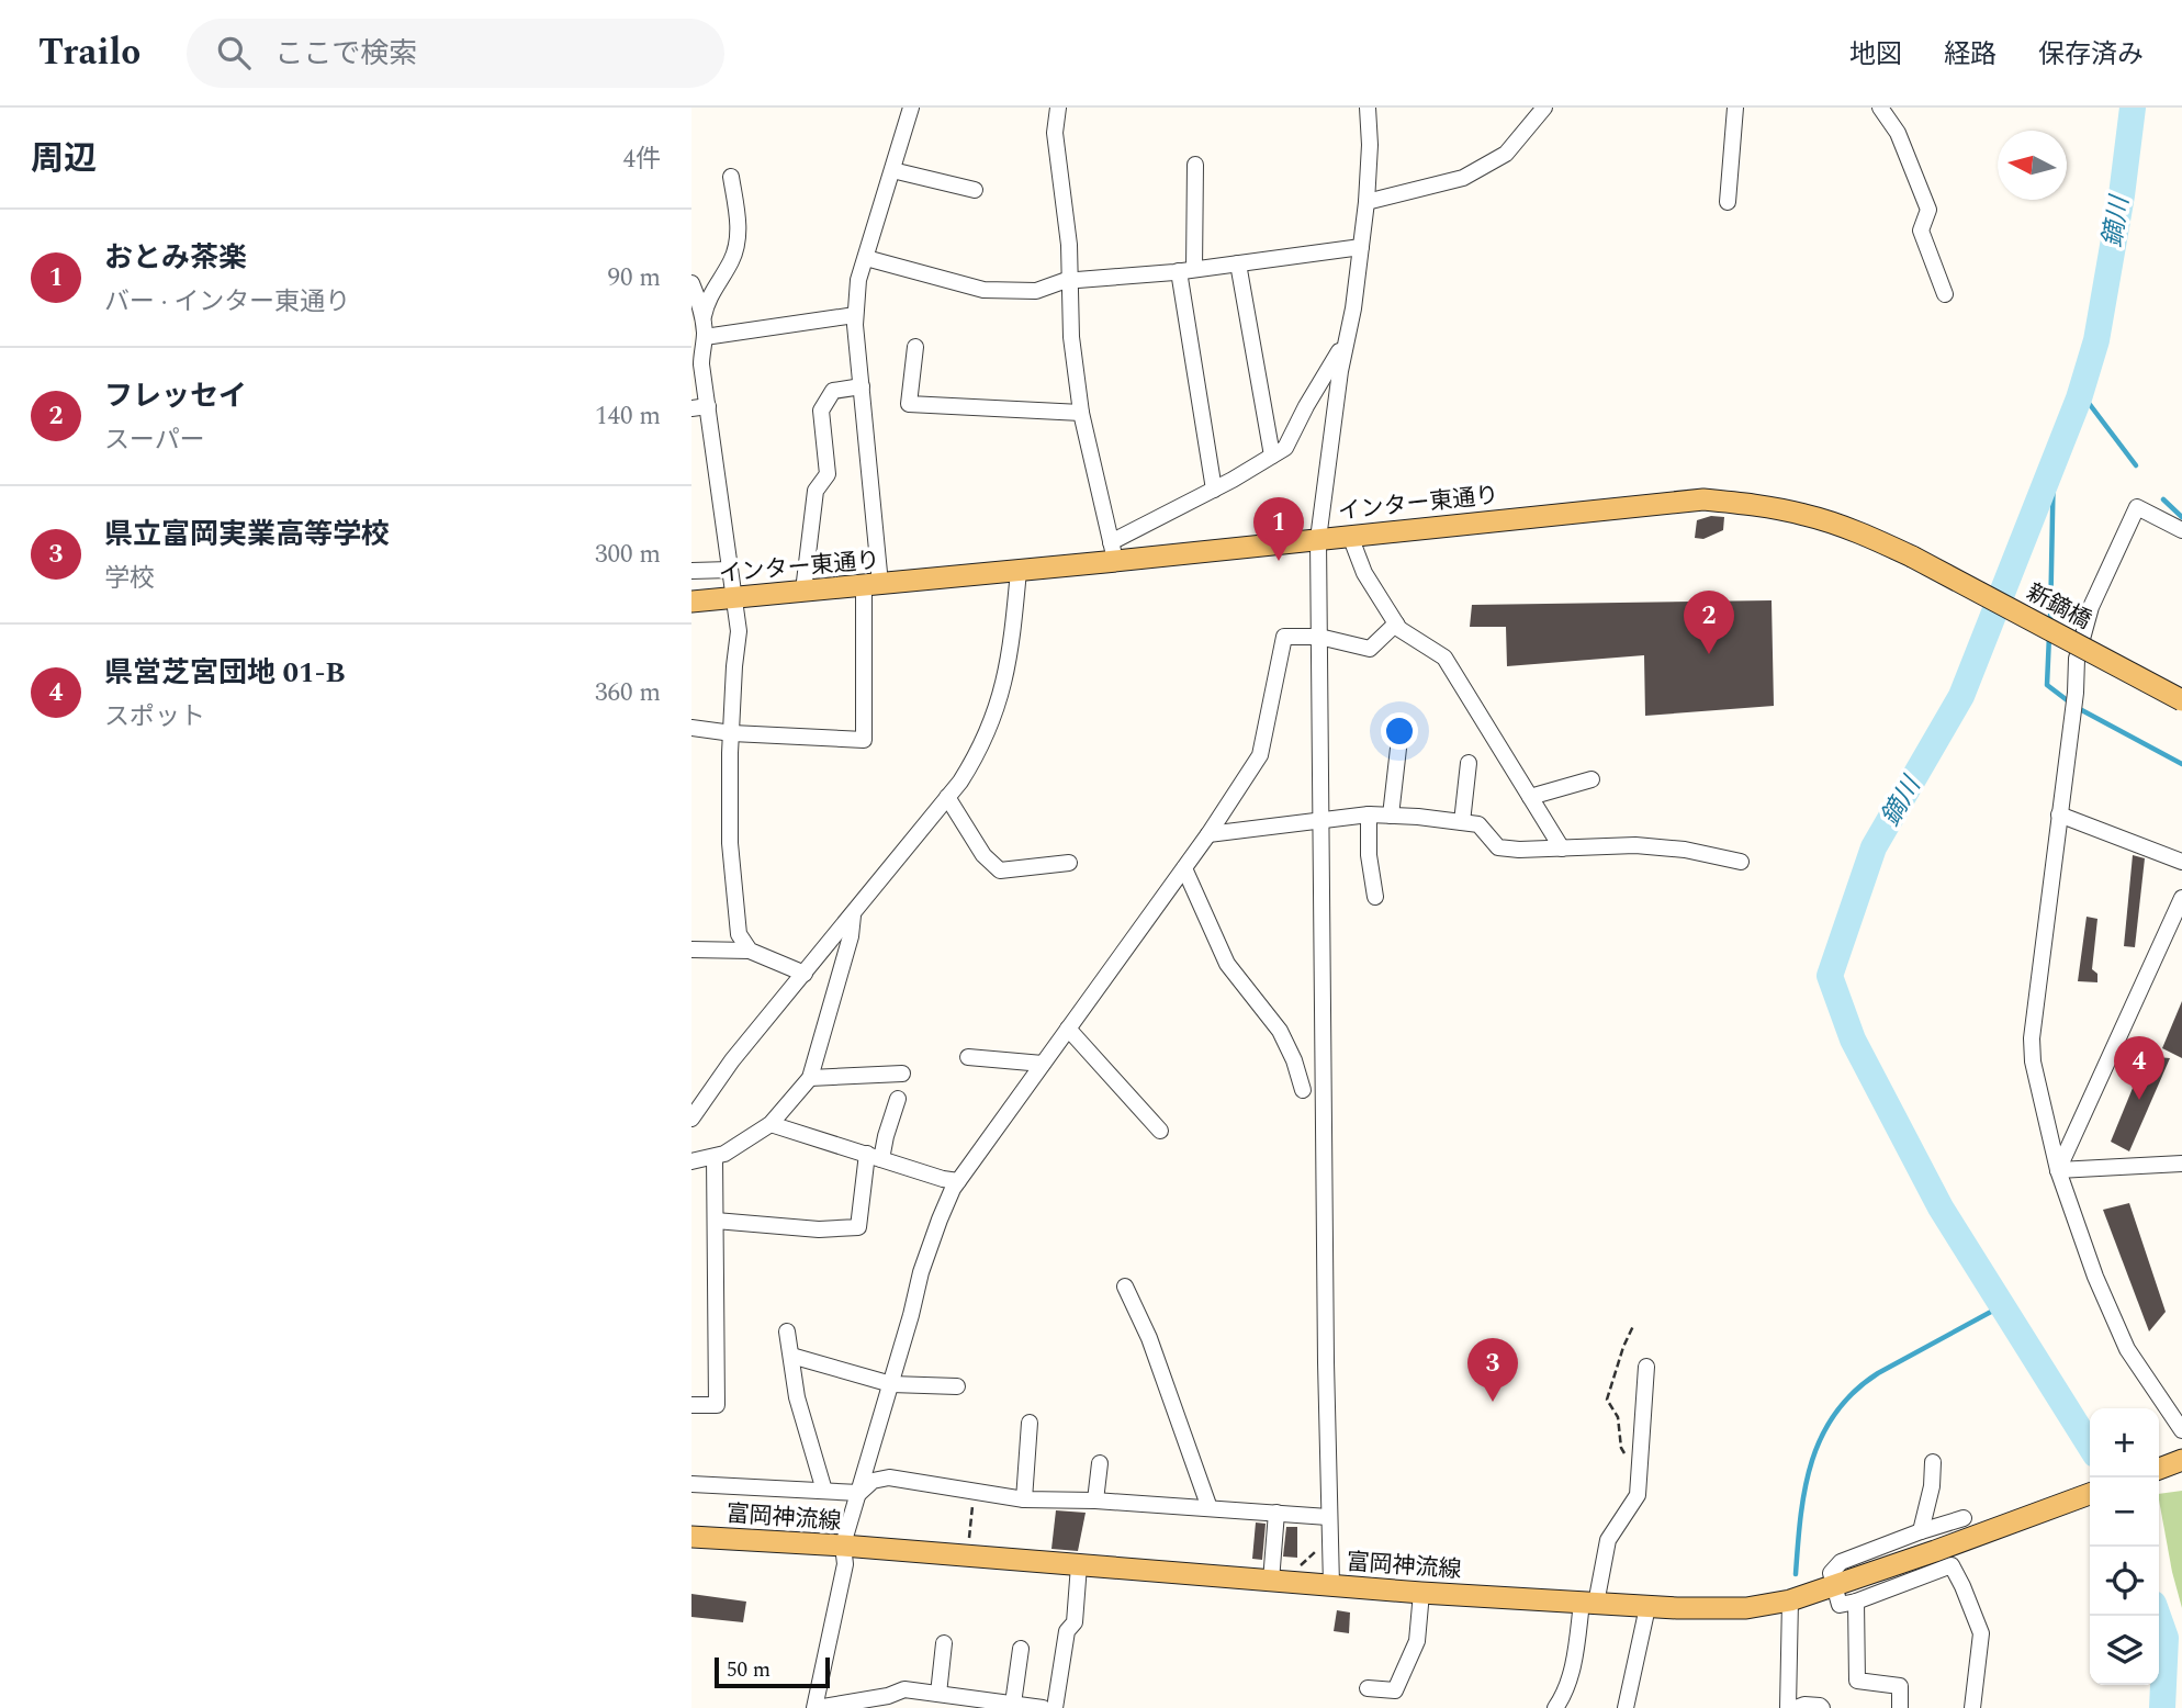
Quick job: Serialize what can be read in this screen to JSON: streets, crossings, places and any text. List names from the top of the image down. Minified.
{"streets":{"main road":["インター東通り","新鏑橋","富岡神流線"]},"crossings":[["インター東通り","新鏑橋"]],"water":["鏑川"],"scale_bar":"50 m","north":"left","page":{"header":"Trailo","search":"ここで検索","nav":["地図","経路","保存済み"],"heading":["周辺","4件"],"list":[{"mark":"1","name":"おとみ茶楽","note":"バー · インター東通り","value":"90 m"},{"mark":"2","name":"フレッセイ","note":"スーパー","value":"140 m"},{"mark":"3","name":"県立富岡実業高等学校","note":"学校","value":"300 m"},{"mark":"4","name":"県営芝宮団地 01-B","note":"スポット","value":"360 m"}],"pins":["1","2","4","3"],"map_buttons":["+","−"],"scale":"50 m"}}
